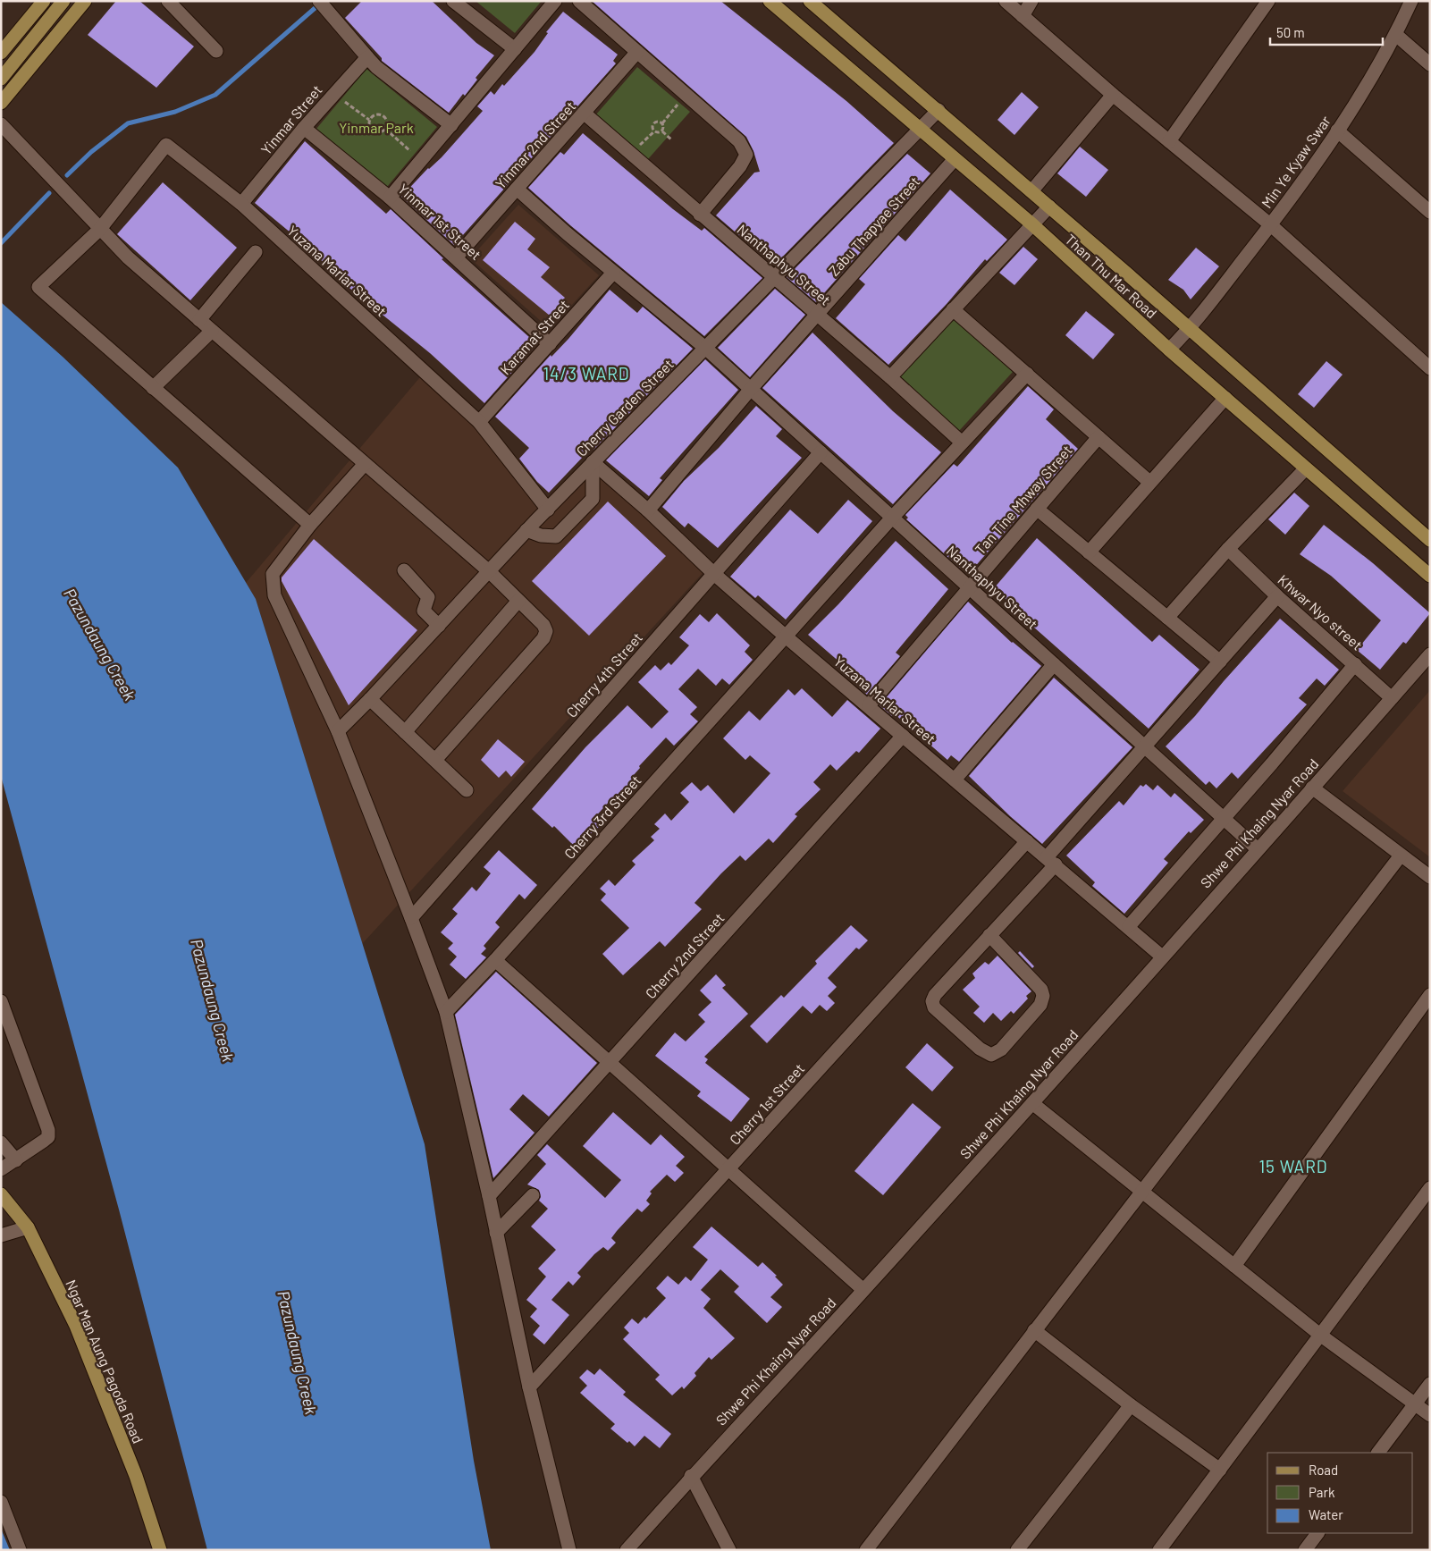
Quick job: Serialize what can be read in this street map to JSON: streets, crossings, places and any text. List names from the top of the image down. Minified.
{"streets":{"main road":["Than Thu Mar Road","Ngar Man Aung Pagoda Road"],"street":["Yinmar Street","Yinmar 2nd Street","Min Ye Kyaw Swar","Yinmar 1st Street","Zabu Thapyae Street","Nanthaphyu Street","Yuzana Marlar Street","Karamat Street","Cherry Garden Street","Tan Tine Mhway Street","Khwar Nyo street","Cherry 4th Street","Cherry 3rd Street","Shwe Phi Khaing Nyar Road","Cherry 2nd Street","Cherry 1st Street"]},"crossings":[["Yinmar Street","Yinmar 1st Street"],["Yinmar Street","Yuzana Marlar Street"],["Yinmar 2nd Street","Yinmar 1st Street"],["Yinmar 2nd Street","Nanthaphyu Street"],["Min Ye Kyaw Swar","Than Thu Mar Road"],["Yinmar 1st Street","Karamat Street"],["Zabu Thapyae Street","Nanthaphyu Street"],["Zabu Thapyae Street","Yuzana Marlar Street"],["Zabu Thapyae Street","Than Thu Mar Road"],["Nanthaphyu Street","Cherry Garden Street"],["Nanthaphyu Street","Tan Tine Mhway Street"],["Nanthaphyu Street","Cherry 4th Street"],["Nanthaphyu Street","Shwe Phi Khaing Nyar Road"],["Yuzana Marlar Street","Karamat Street"],["Yuzana Marlar Street","Cherry Garden Street"],["Yuzana Marlar Street","Tan Tine Mhway Street"],["Yuzana Marlar Street","Cherry 4th Street"],["Yuzana Marlar Street","Cherry 3rd Street"],["Yuzana Marlar Street","Shwe Phi Khaing Nyar Road"],["Yuzana Marlar Street","Cherry 2nd Street"],["Yuzana Marlar Street","Cherry 1st Street"],["Than Thu Mar Road","Cherry Garden Street"],["Khwar Nyo street","Shwe Phi Khaing Nyar Road"]],"districts":["14/3 WARD","15 WARD"],"water":["Pazundaung Creek"],"parks":["Yinmar Park"],"legend":["Road","Park","Water"],"scale_bar":"50 m"}
